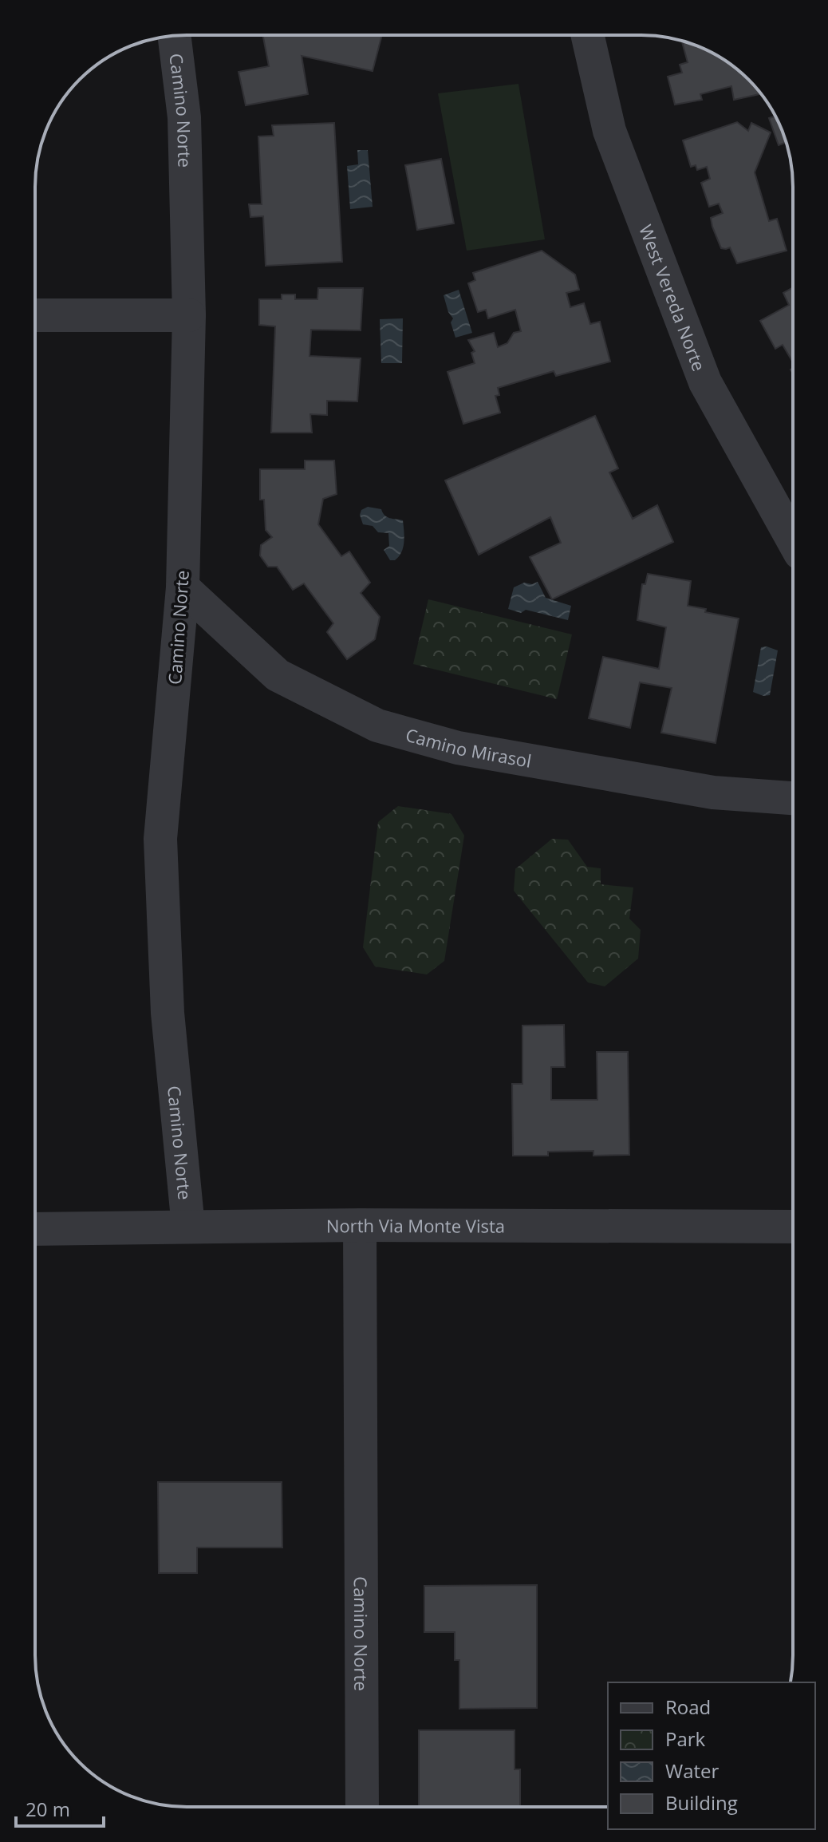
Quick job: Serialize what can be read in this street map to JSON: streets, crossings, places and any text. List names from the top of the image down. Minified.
{"streets":{"street":["Camino Norte","West Vereda Norte","Camino Mirasol","North Via Monte Vista"]},"crossings":[["Camino Norte","Camino Mirasol"],["Camino Norte","North Via Monte Vista"]],"legend":["Road","Park","Water","Building"],"scale_bar":"20 m"}
